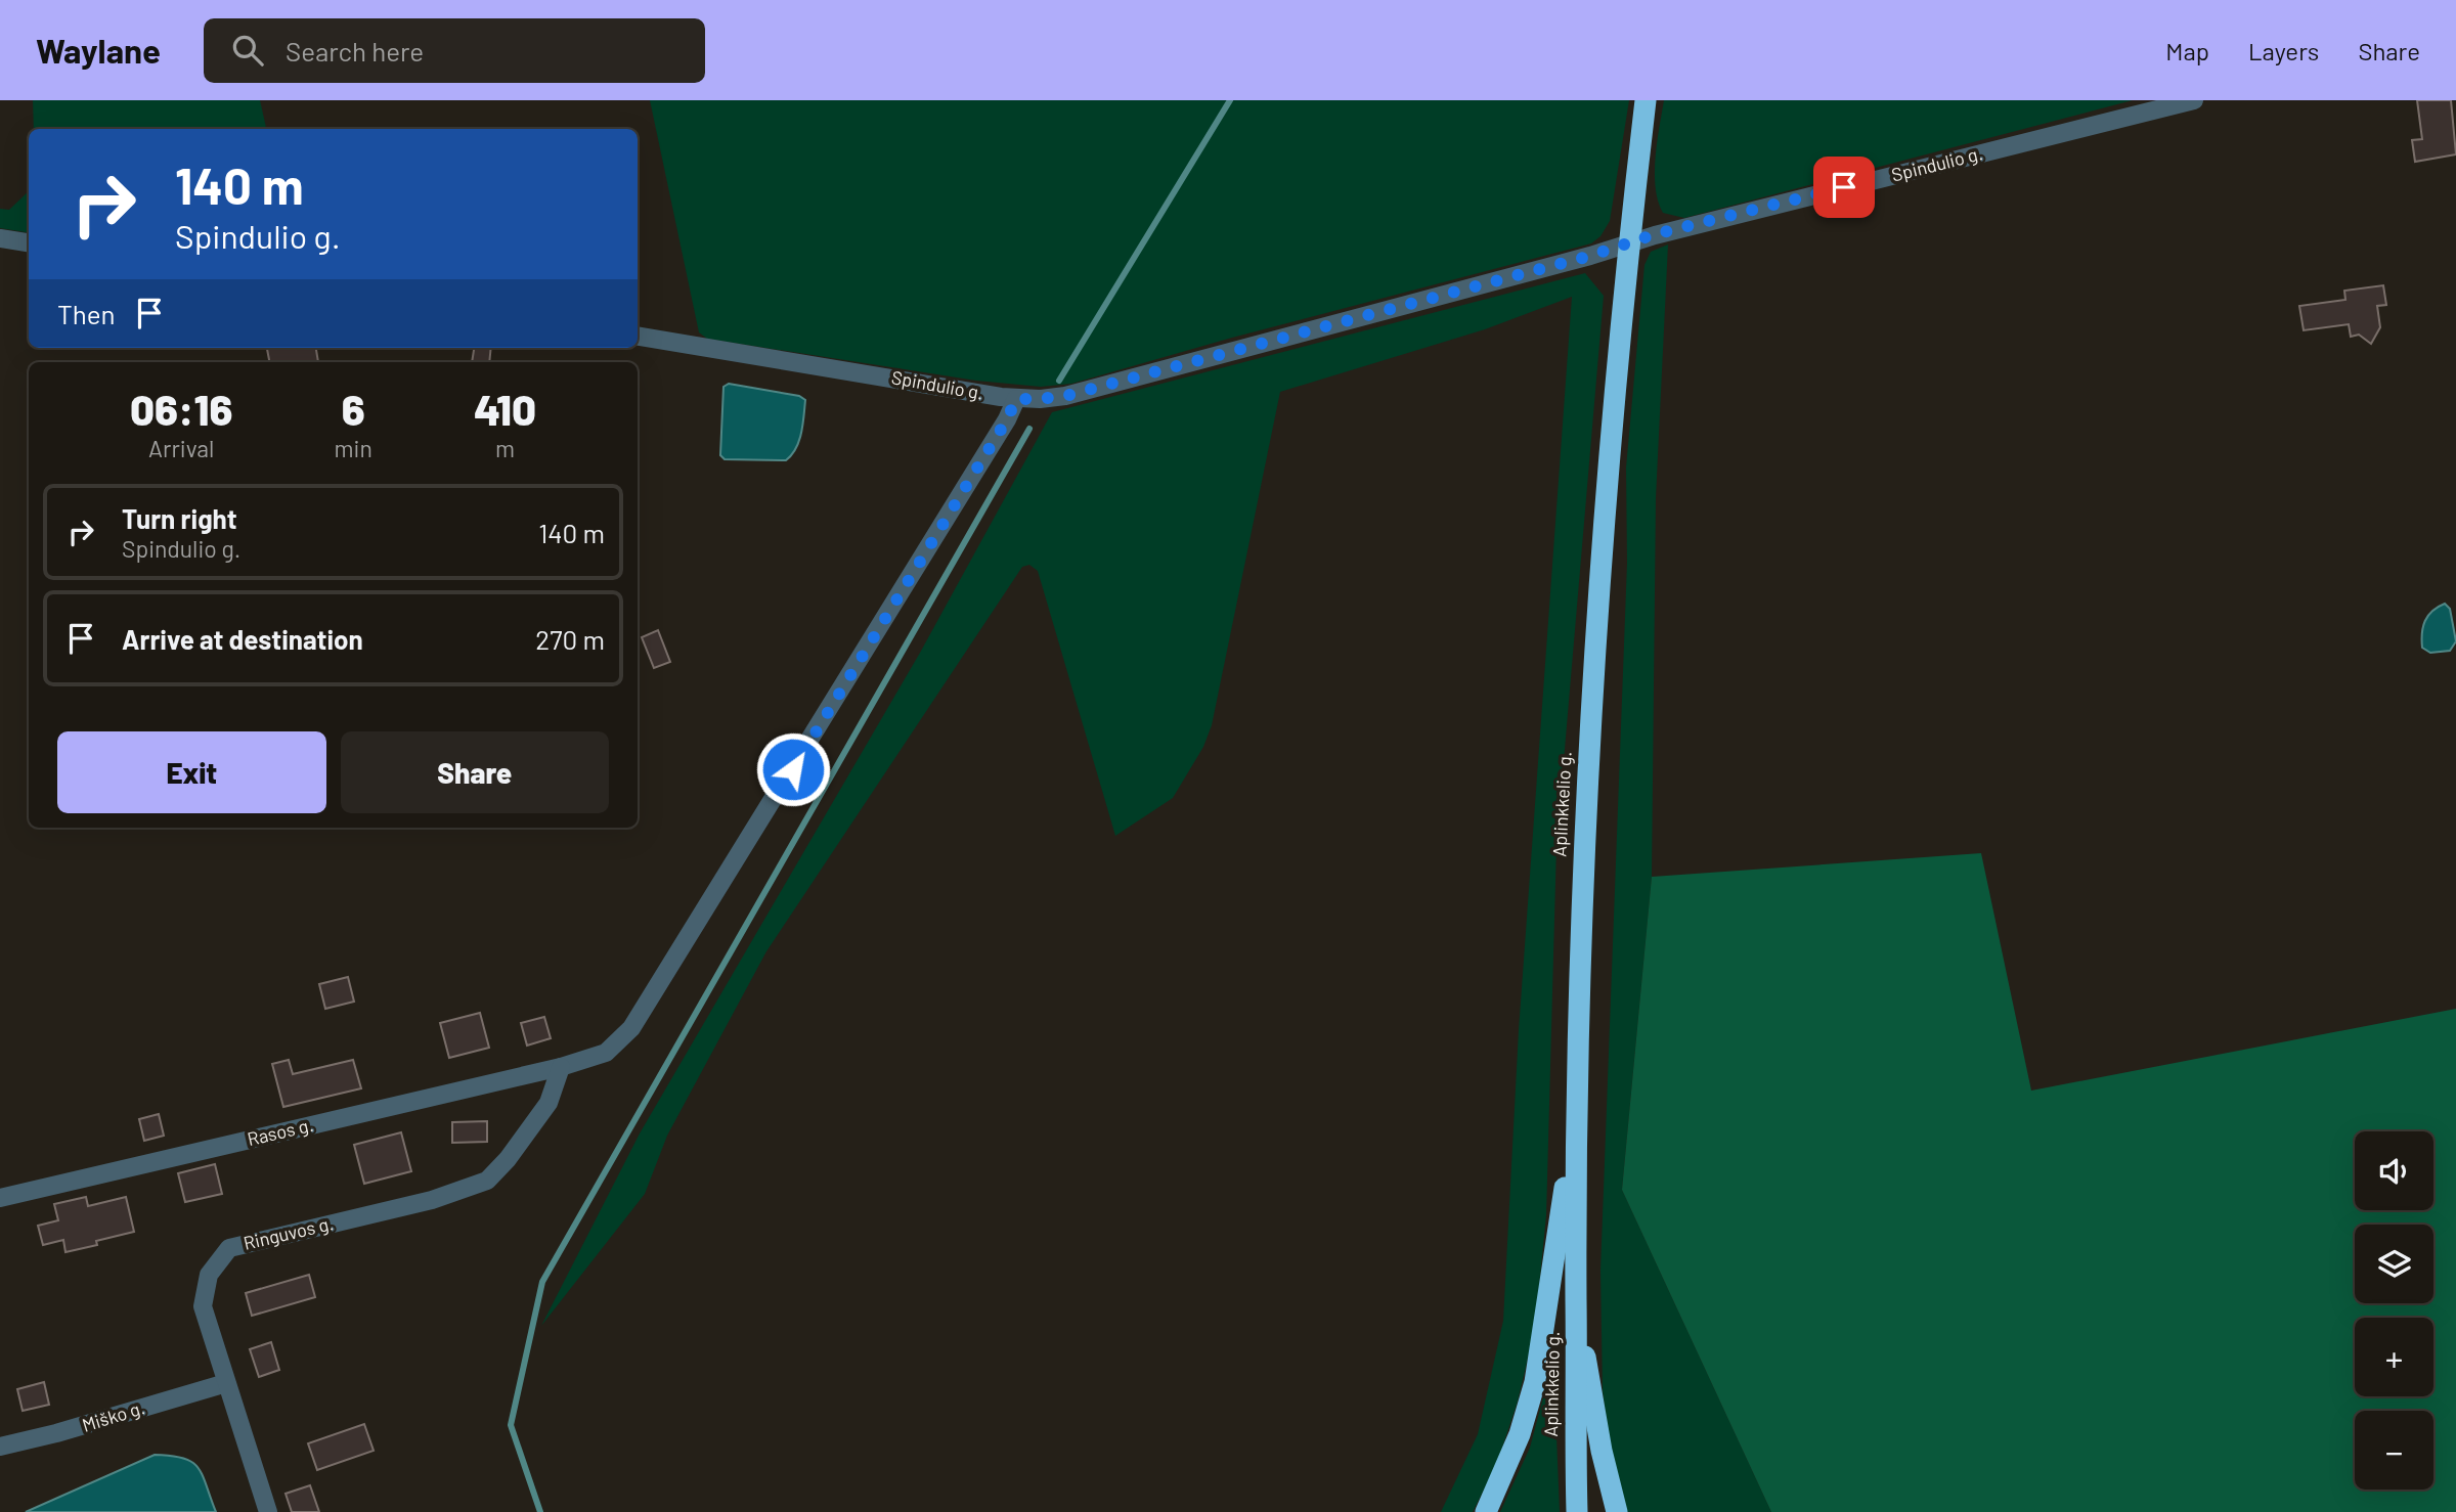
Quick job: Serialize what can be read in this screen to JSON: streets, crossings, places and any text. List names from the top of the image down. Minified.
{"streets":{"highway":["Aplinkkelio g."],"street":["Spindulio g.","Rasos g.","Ringuvos g.","Miško g."]},"crossings":[["Spindulio g.","Aplinkkelio g."],["Spindulio g.","Rasos g."],["Rasos g.","Ringuvos g."],["Ringuvos g.","Miško g."]],"page":{"header":"Waylane","search":"Search here","nav":["Map","Layers","Share"],"turn":["140 m","Spindulio g."],"then":"Then","eta":["06:16","Arrival","6","min","410","m"],"list":[{"name":"Turn right","note":"Spindulio g.","value":"140 m"},{"name":"Arrive at destination","value":"270 m"}],"buttons":["Exit","Share"],"map_buttons":["+","−"]}}
